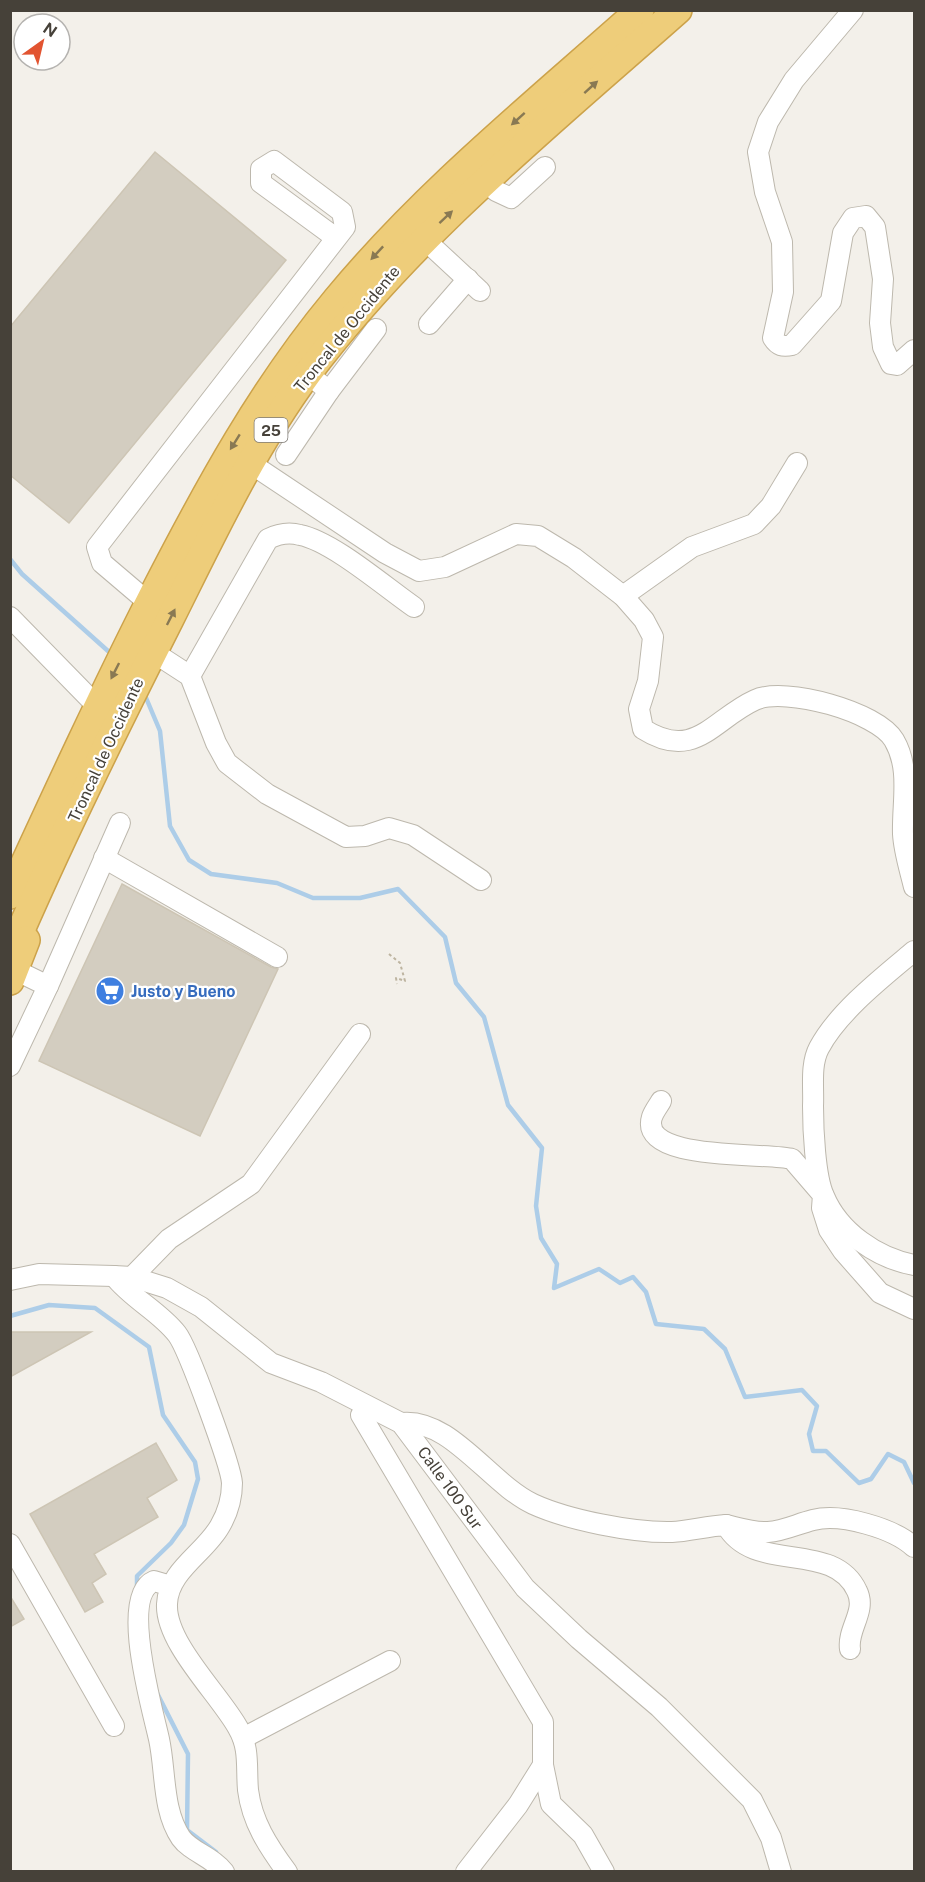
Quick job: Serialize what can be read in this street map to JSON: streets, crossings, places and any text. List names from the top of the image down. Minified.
{"streets":{"highway":["Troncal de Occidente","25"],"street":["Calle 100 Sur"]},"places":{"supermarket":["Justo y Bueno"]},"north":"top right"}
